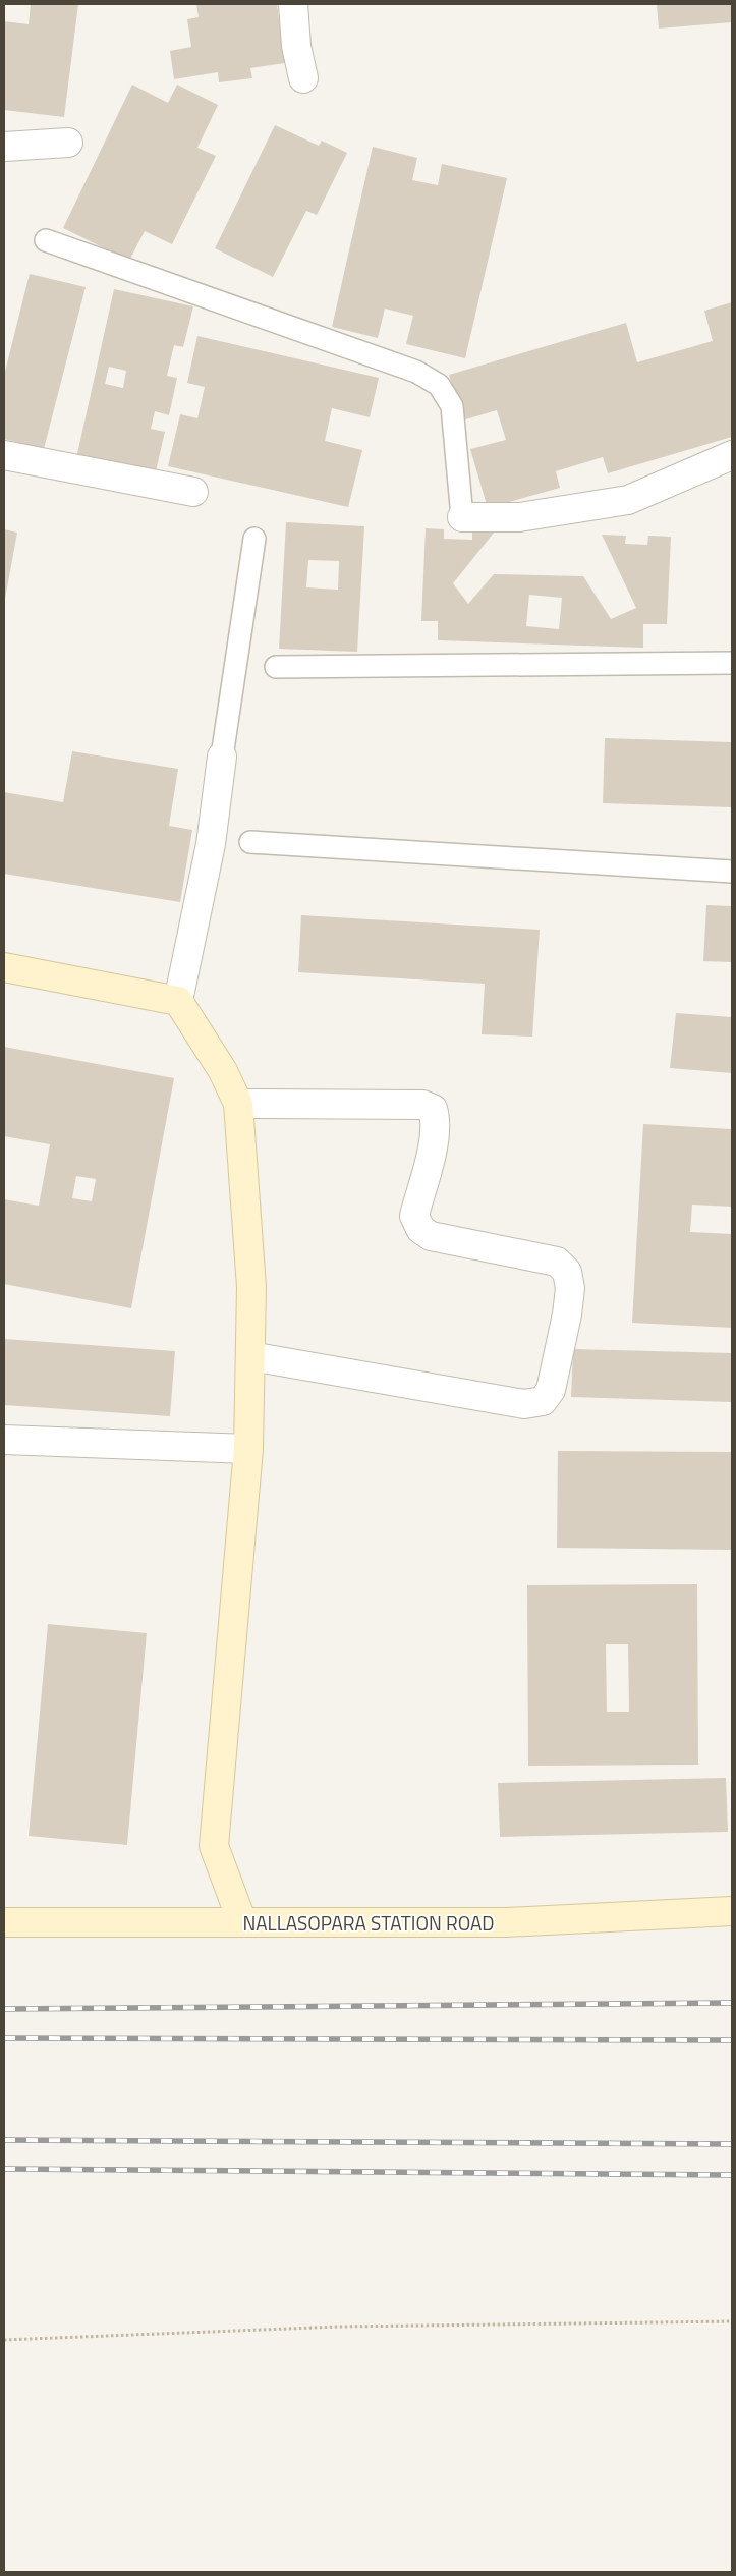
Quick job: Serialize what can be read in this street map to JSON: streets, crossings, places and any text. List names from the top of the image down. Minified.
{"streets":{"street":["NALLASOPARA STATION ROAD"]}}
